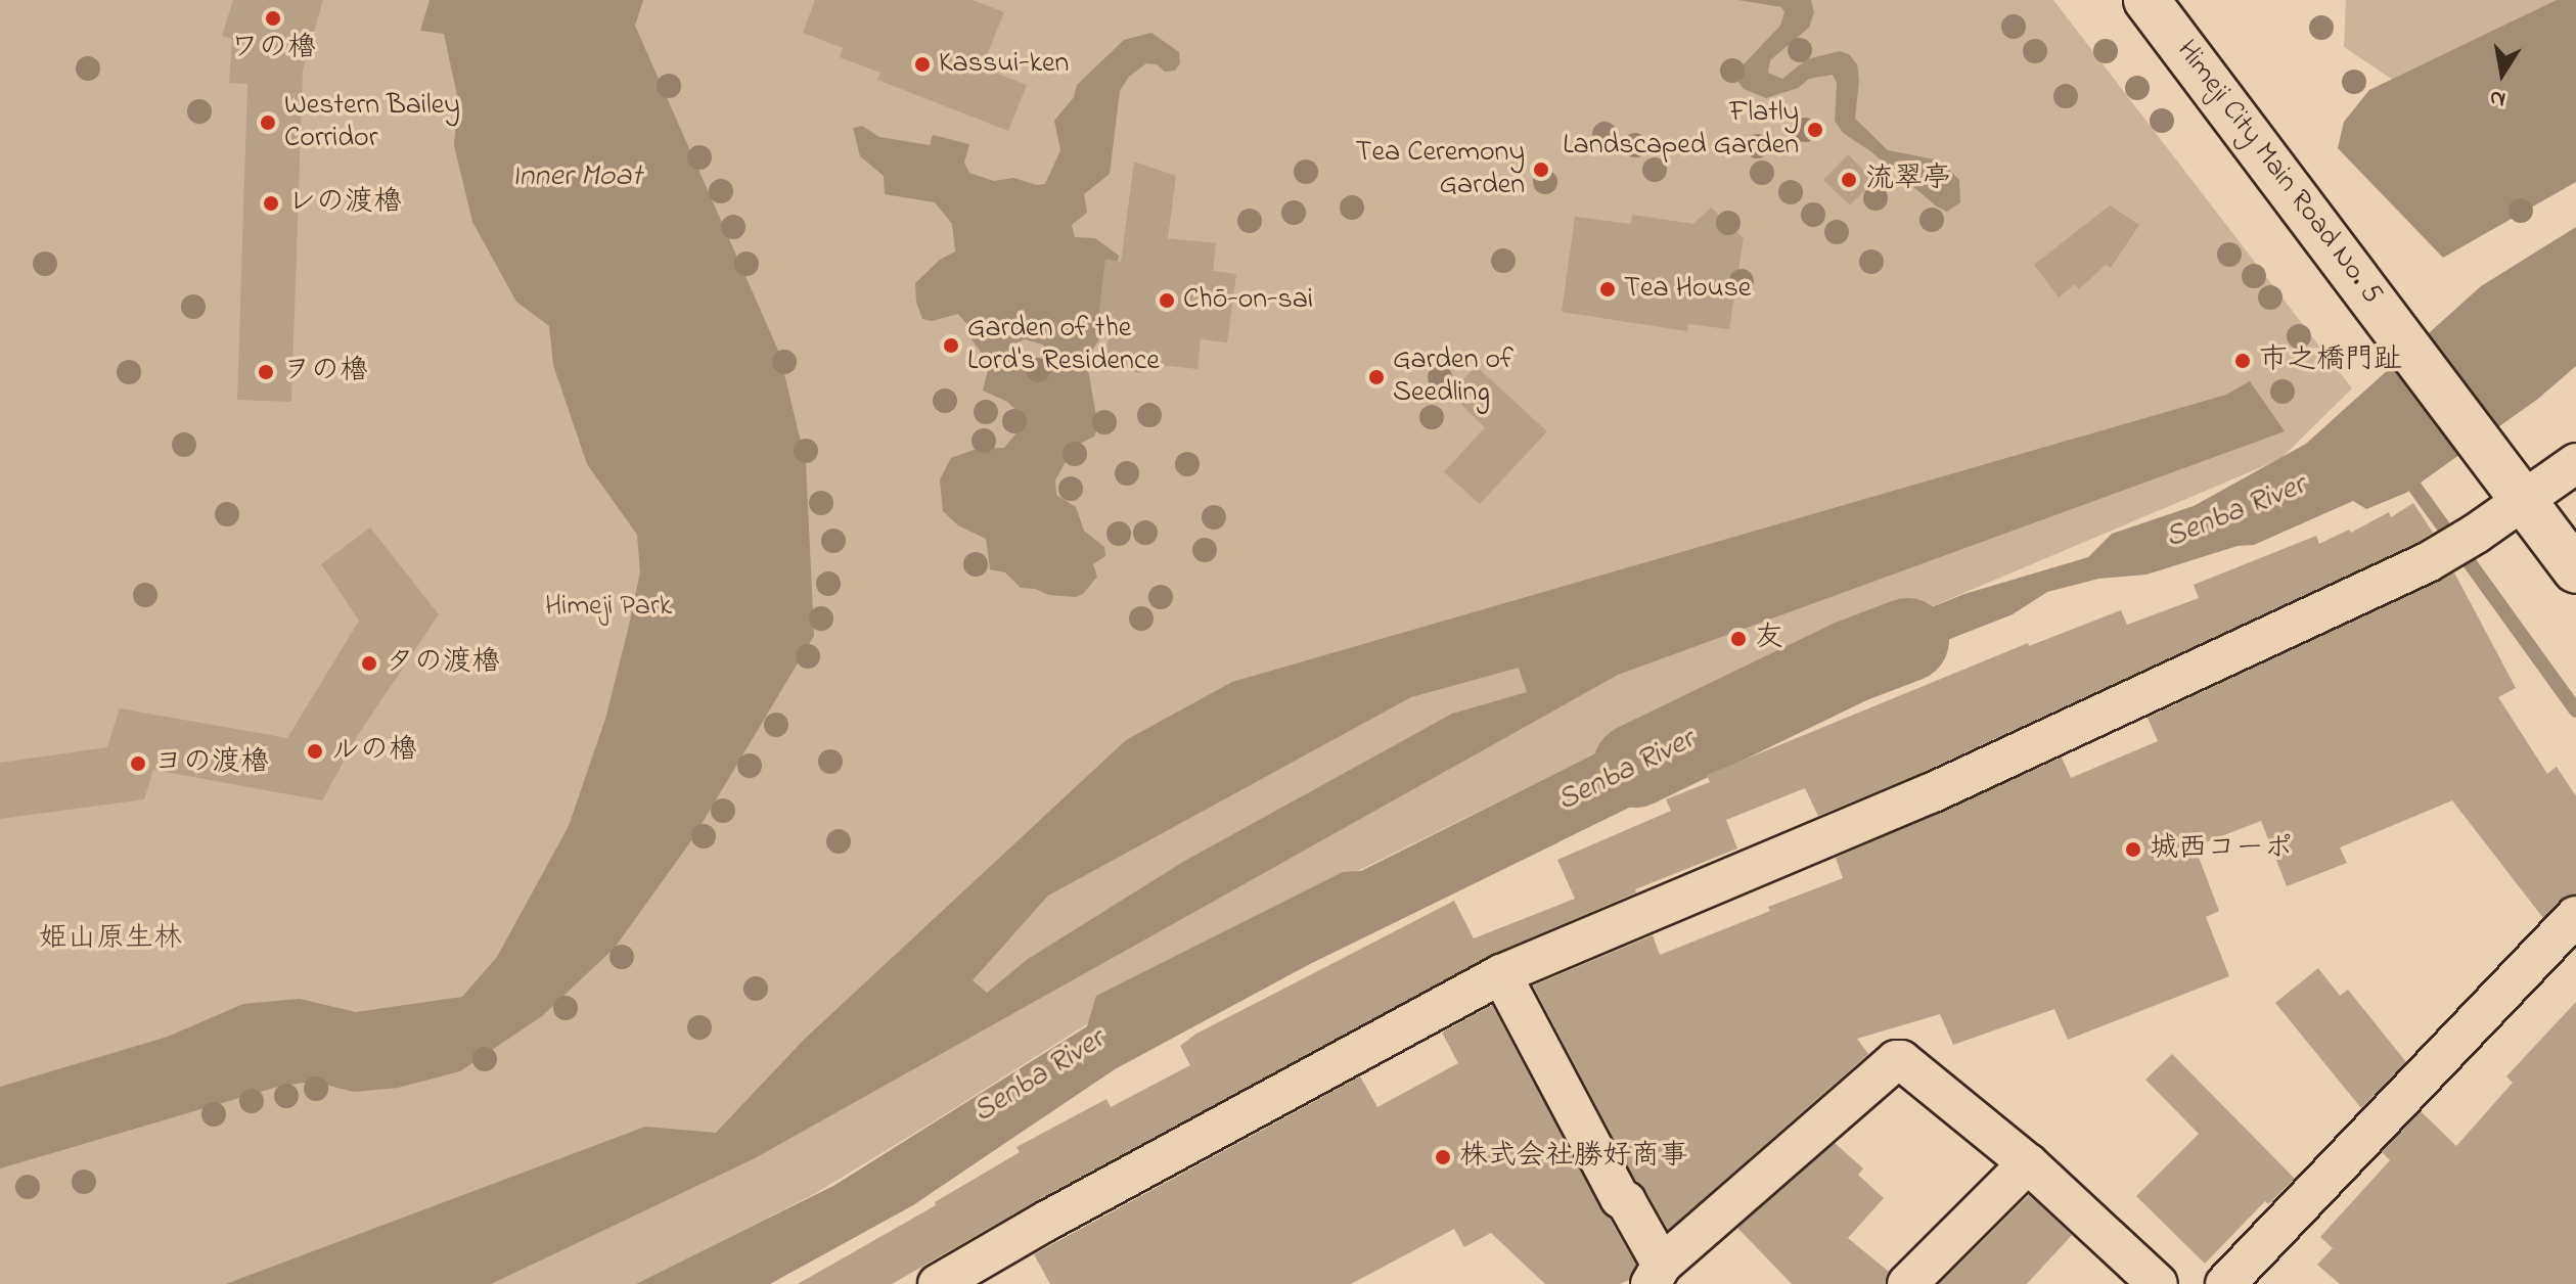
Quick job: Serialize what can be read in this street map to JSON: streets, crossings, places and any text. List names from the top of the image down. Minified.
{"streets":{"street":["Himeji City Main Road No. 5"]},"water":["Inner Moat","Senba River"],"parks":["Himeji Park","姫山原生林"],"places":["ワの櫓","Kassui-ken","Western Bailey Corridor","Flatly Landscaped Garden","Tea Ceremony Garden","流翠亭","レの渡櫓","Tea House","Chō-on-sai","Garden of the Lord's Residence","市之橋門趾","ヲの櫓","Garden of Seedling","友","タの渡櫓","ルの櫓","ヨの渡櫓","城西コーポ","株式会社勝好商事"],"north":"bottom"}
